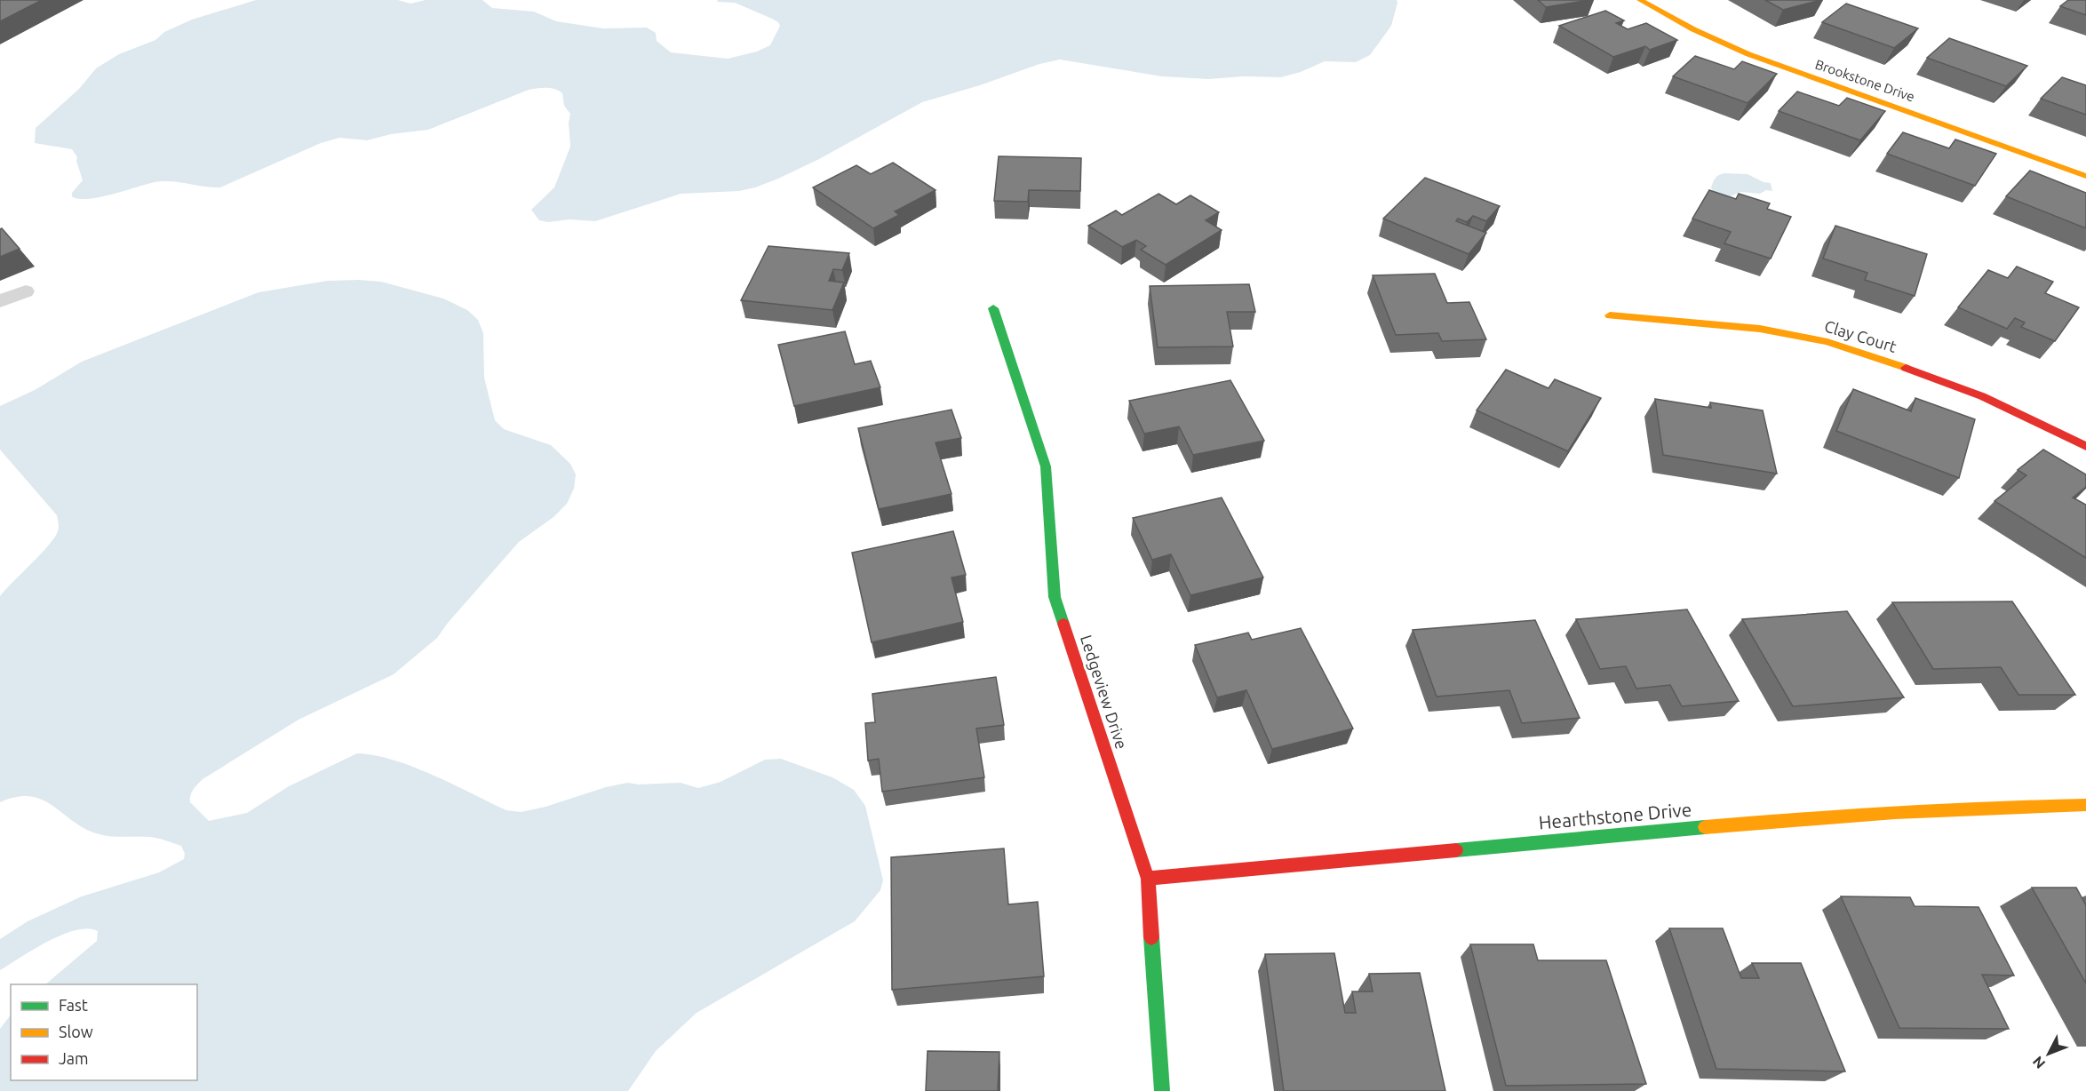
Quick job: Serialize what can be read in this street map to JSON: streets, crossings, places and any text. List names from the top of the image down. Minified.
{"streets":{"street":["Brookstone Drive","Clay Court","Ledgeview Drive","Hearthstone Drive"]},"crossings":[["Ledgeview Drive","Hearthstone Drive"]],"legend":["Fast","Slow","Jam"],"north":"bottom left"}
